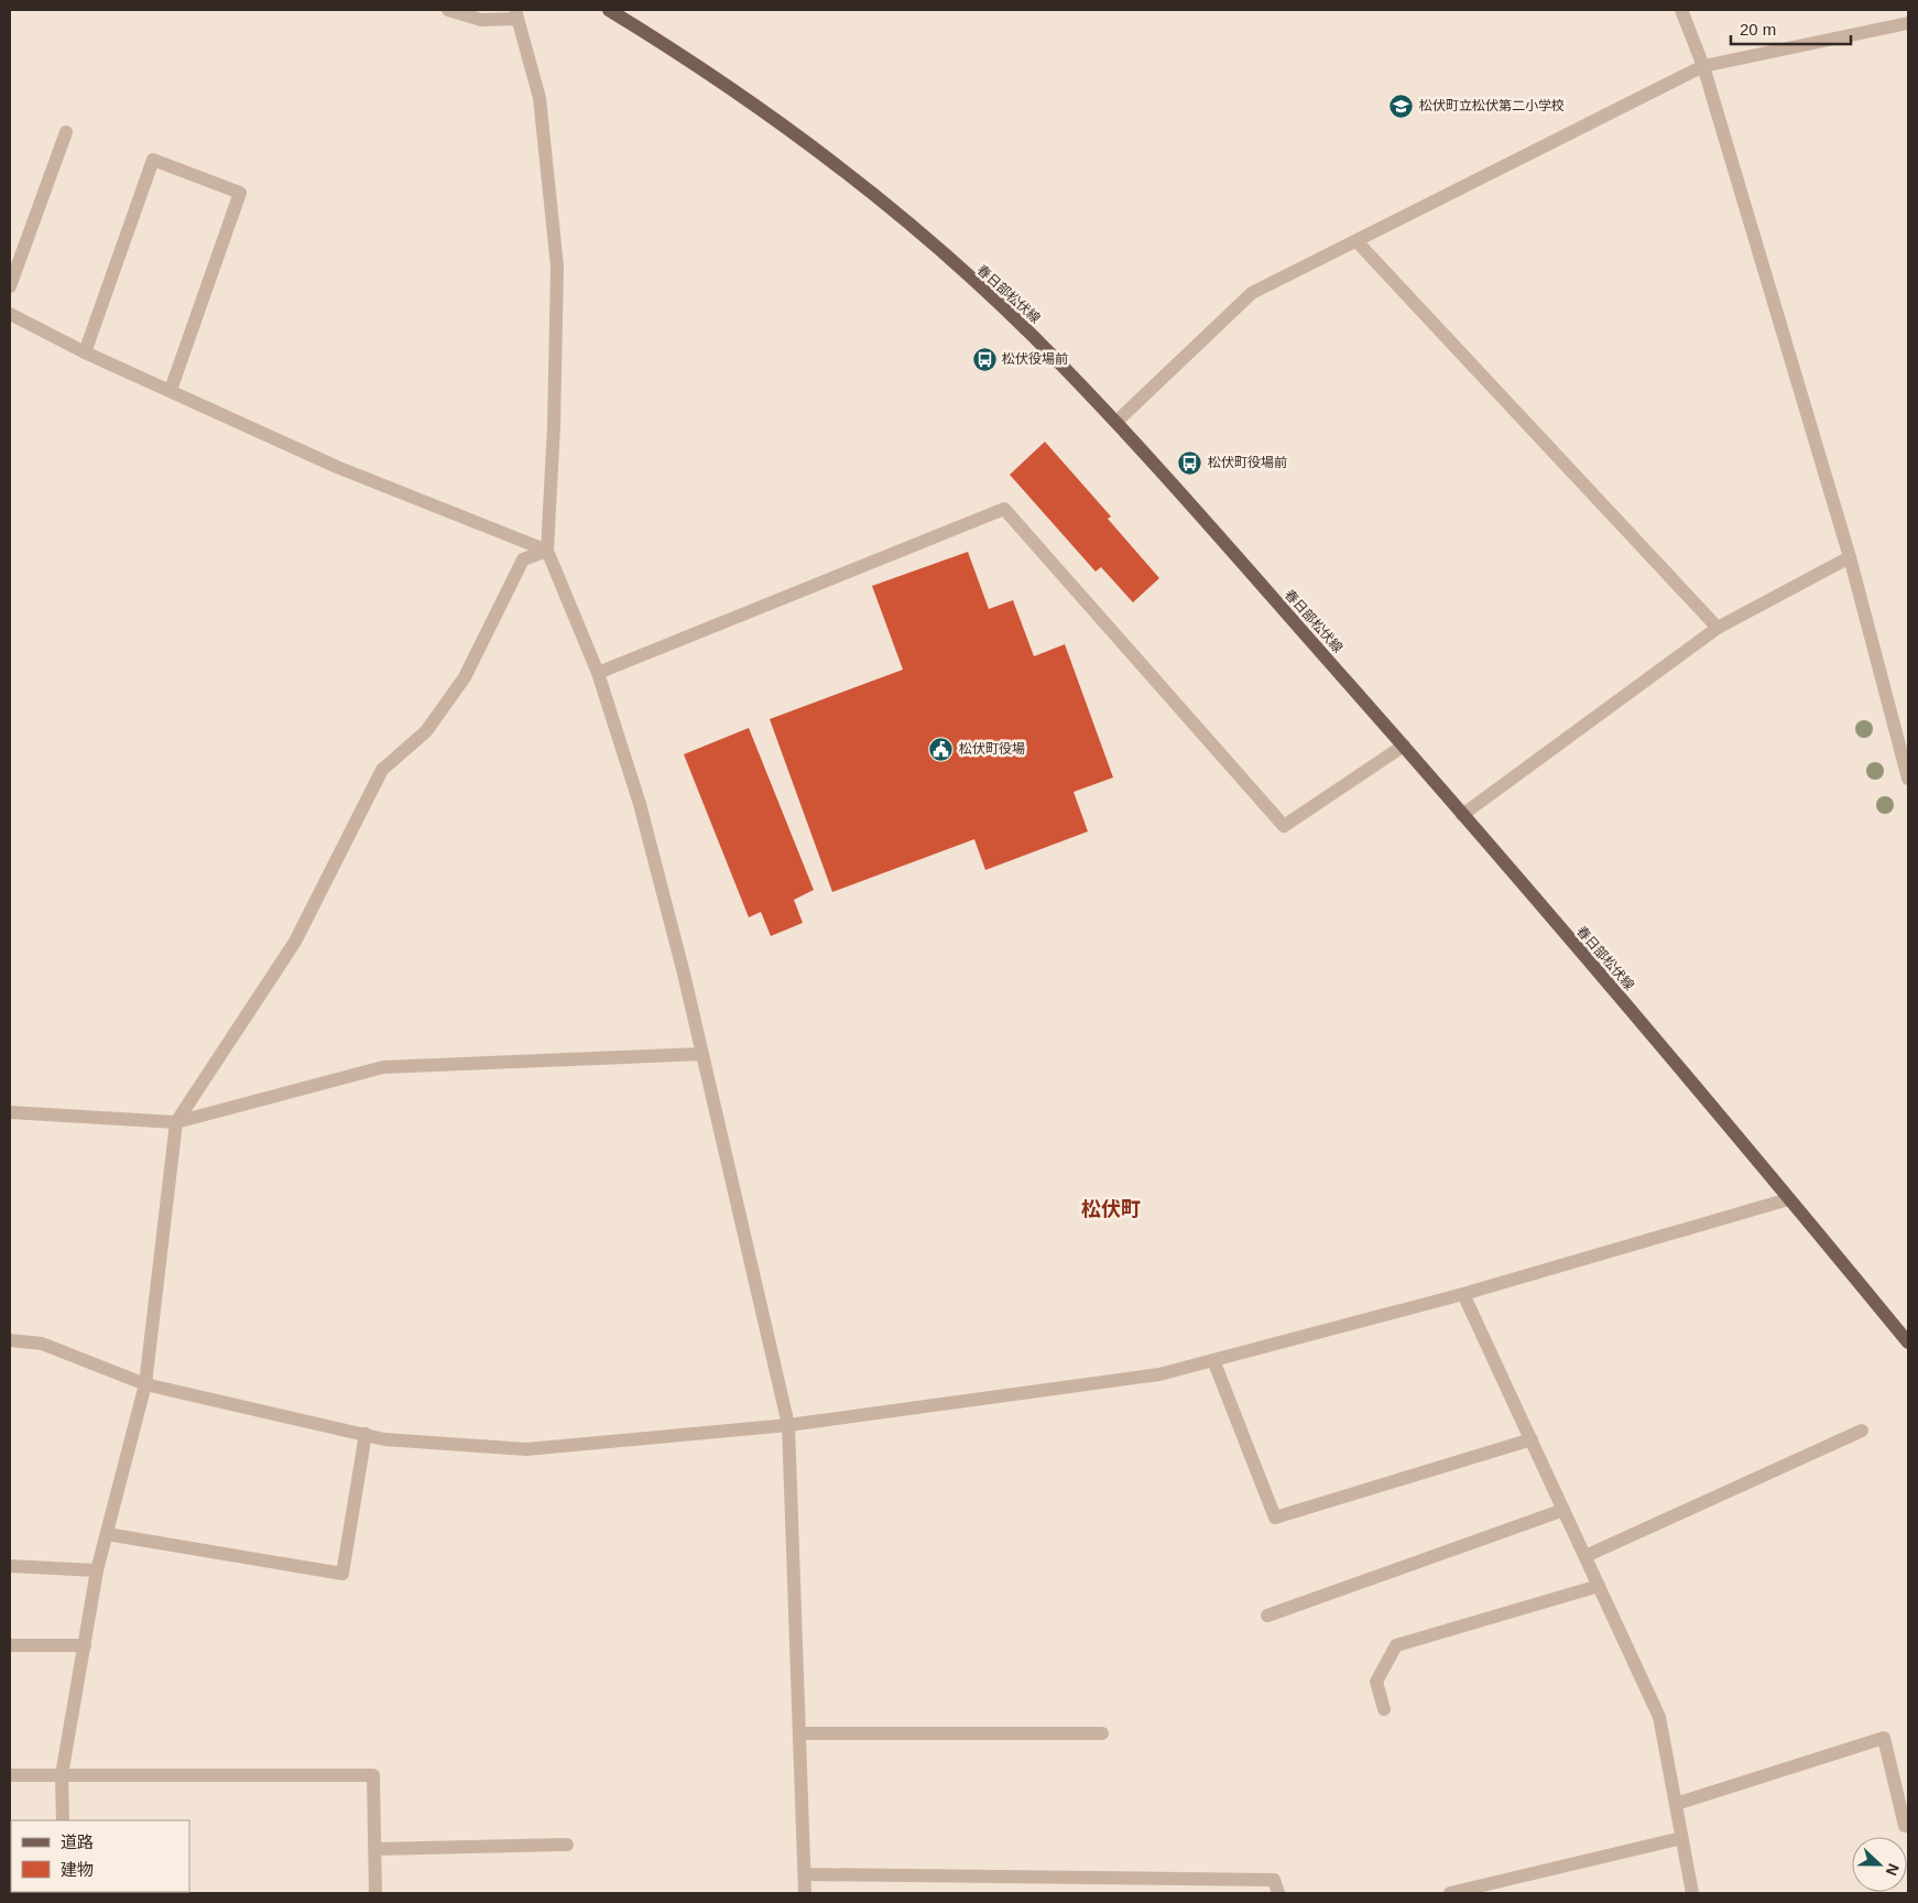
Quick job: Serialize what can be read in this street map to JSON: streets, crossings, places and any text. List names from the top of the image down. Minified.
{"streets":{"main road":["春日部松伏線"]},"districts":["松伏町"],"places":{"school or university":["松伏町立松伏第二小学校"],"bus stop":["松伏役場前","松伏町役場前"],"public building":["松伏町役場"]},"legend":["道路","建物"],"scale_bar":"20 m","north":"right"}
